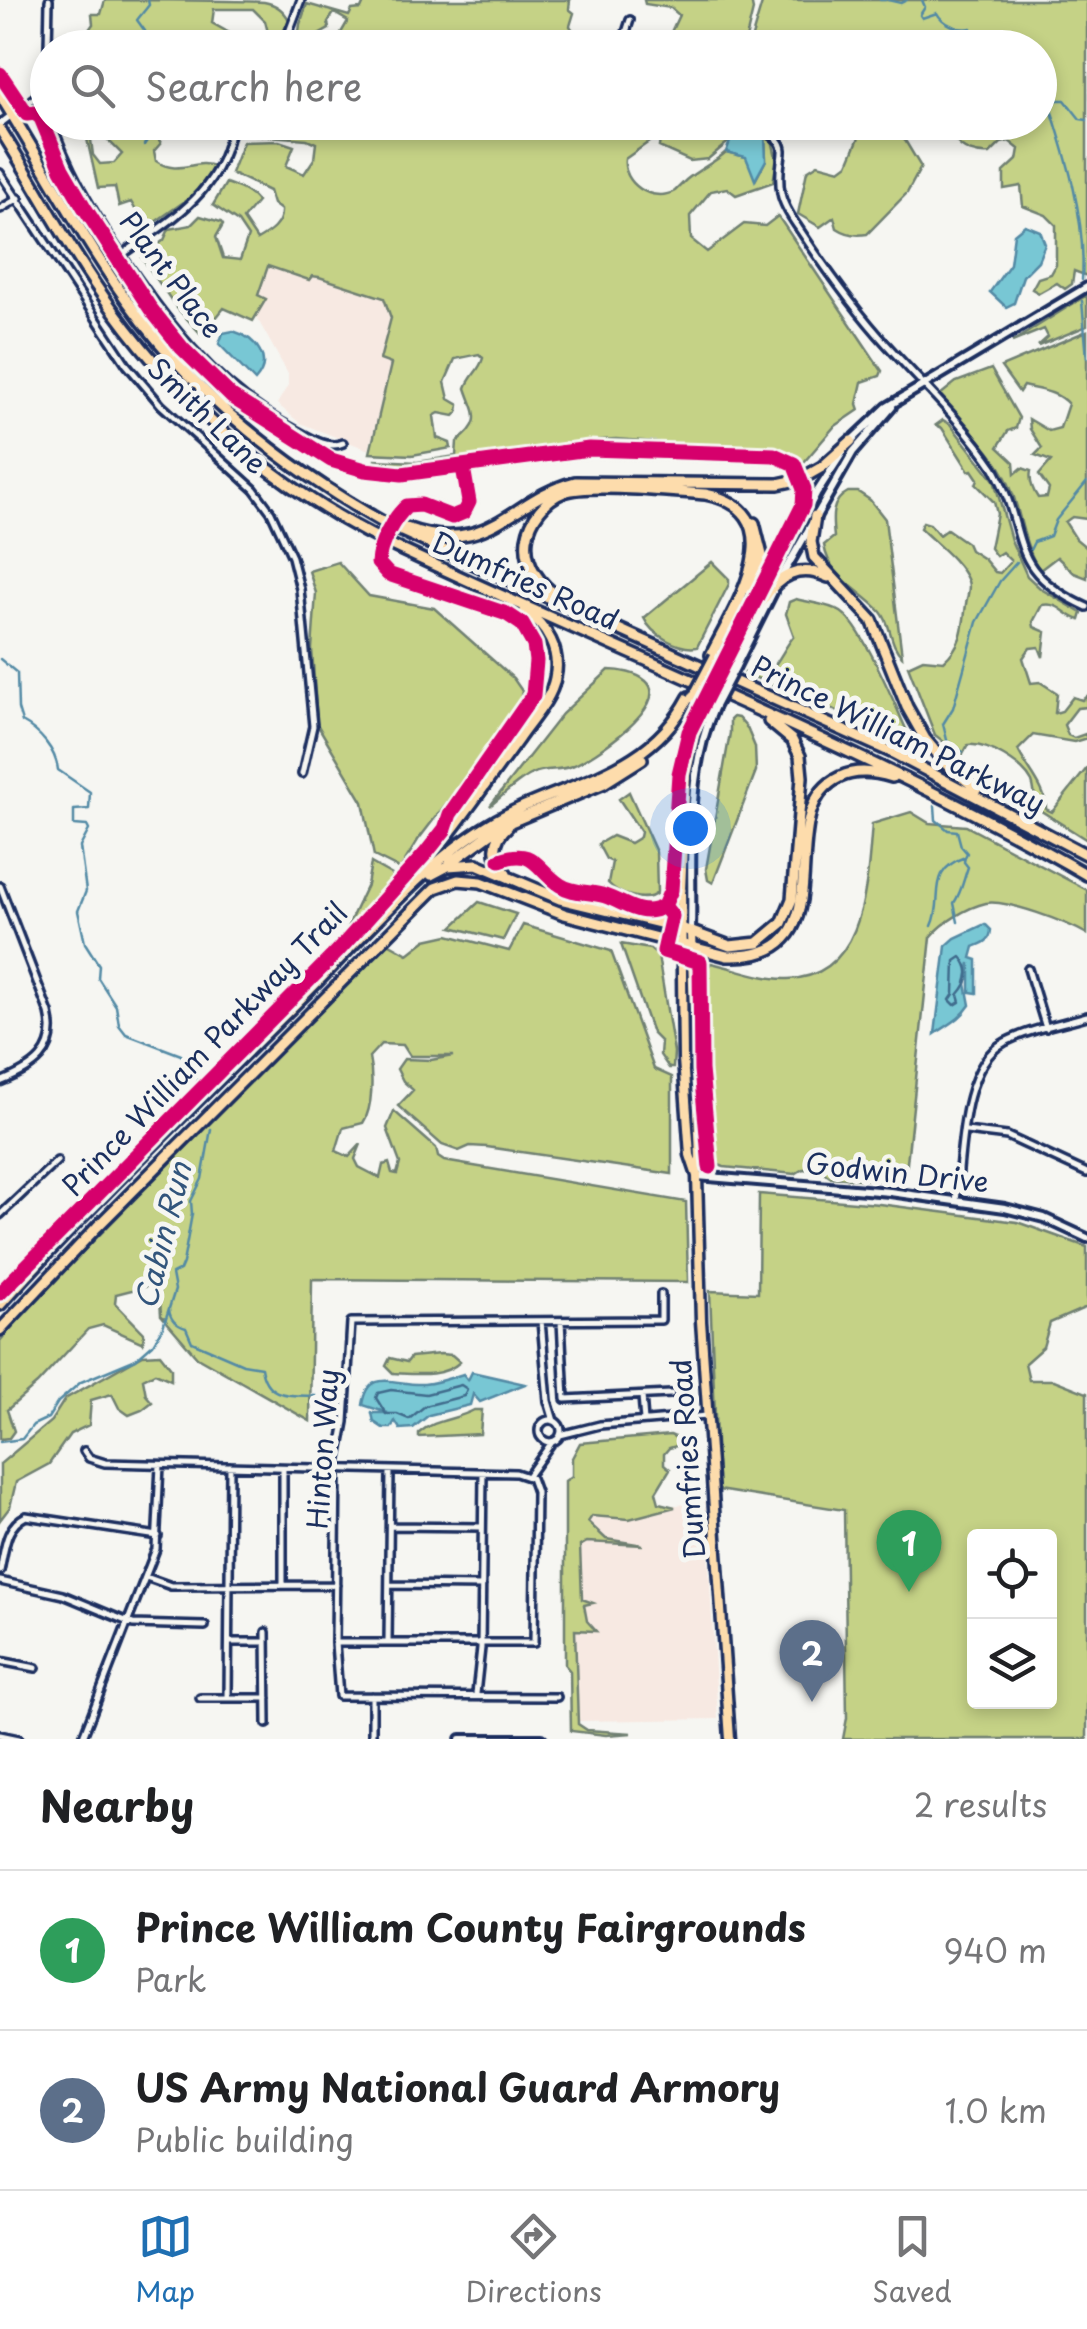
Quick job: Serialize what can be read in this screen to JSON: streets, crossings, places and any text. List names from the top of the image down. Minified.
{"streets":{"highway":["Dumfries Road","Prince William Parkway"],"main road":["Godwin Drive"],"street":["Plant Place","Smith Lane","Hinton Way"],"cycle path":["Prince William Parkway Trail"]},"crossings":[["Dumfries Road","Prince William Parkway"],["Dumfries Road","Godwin Drive"]],"water":["Cabin Run"],"page":{"search":"Search here","pins":["1","2"],"heading":["Nearby","2 results"],"list":[{"mark":"1","name":"Prince William County Fairgrounds","note":"Park","value":"940 m"},{"mark":"2","name":"US Army National Guard Armory","note":"Public building","value":"1.0 km"}],"nav":["Map","Directions","Saved"]}}
